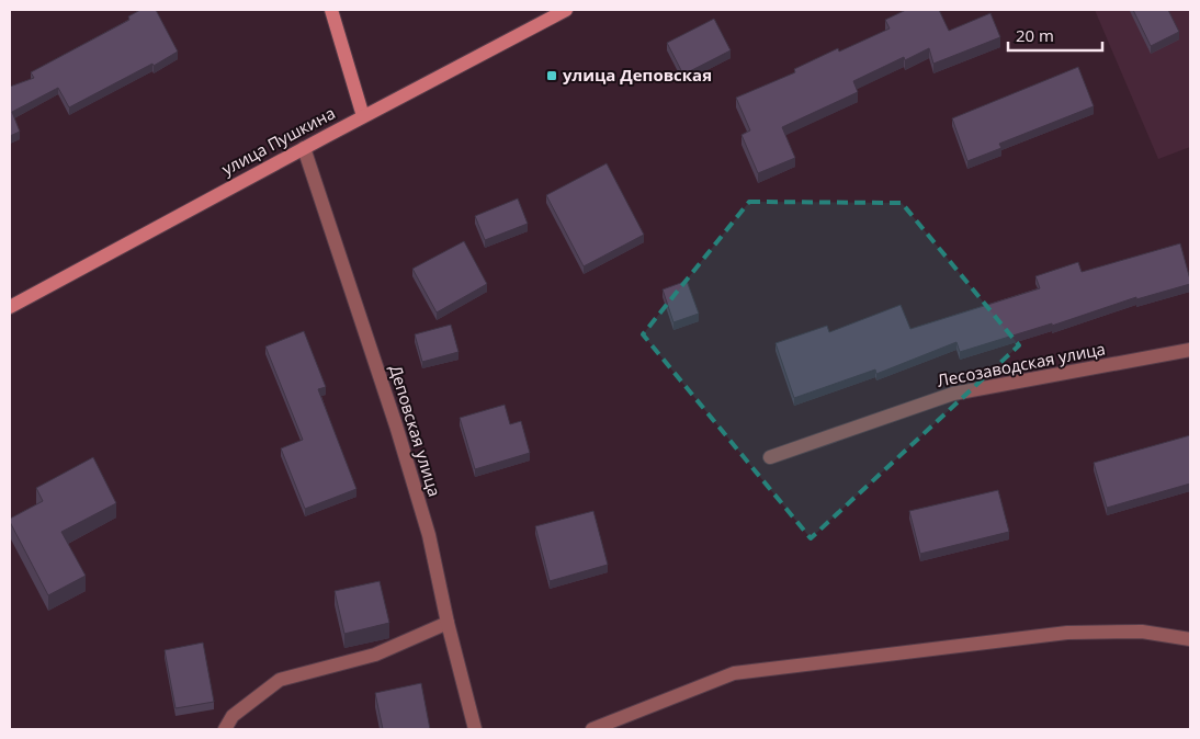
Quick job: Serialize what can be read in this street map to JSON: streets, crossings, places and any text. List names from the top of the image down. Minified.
{"streets":{"street":["улица Пушкина","Лесозаводская улица","Деповская улица"]},"crossings":[["улица Пушкина","Деповская улица"]],"places":{"transit":["улица Деповская"]},"scale_bar":"20 m"}
